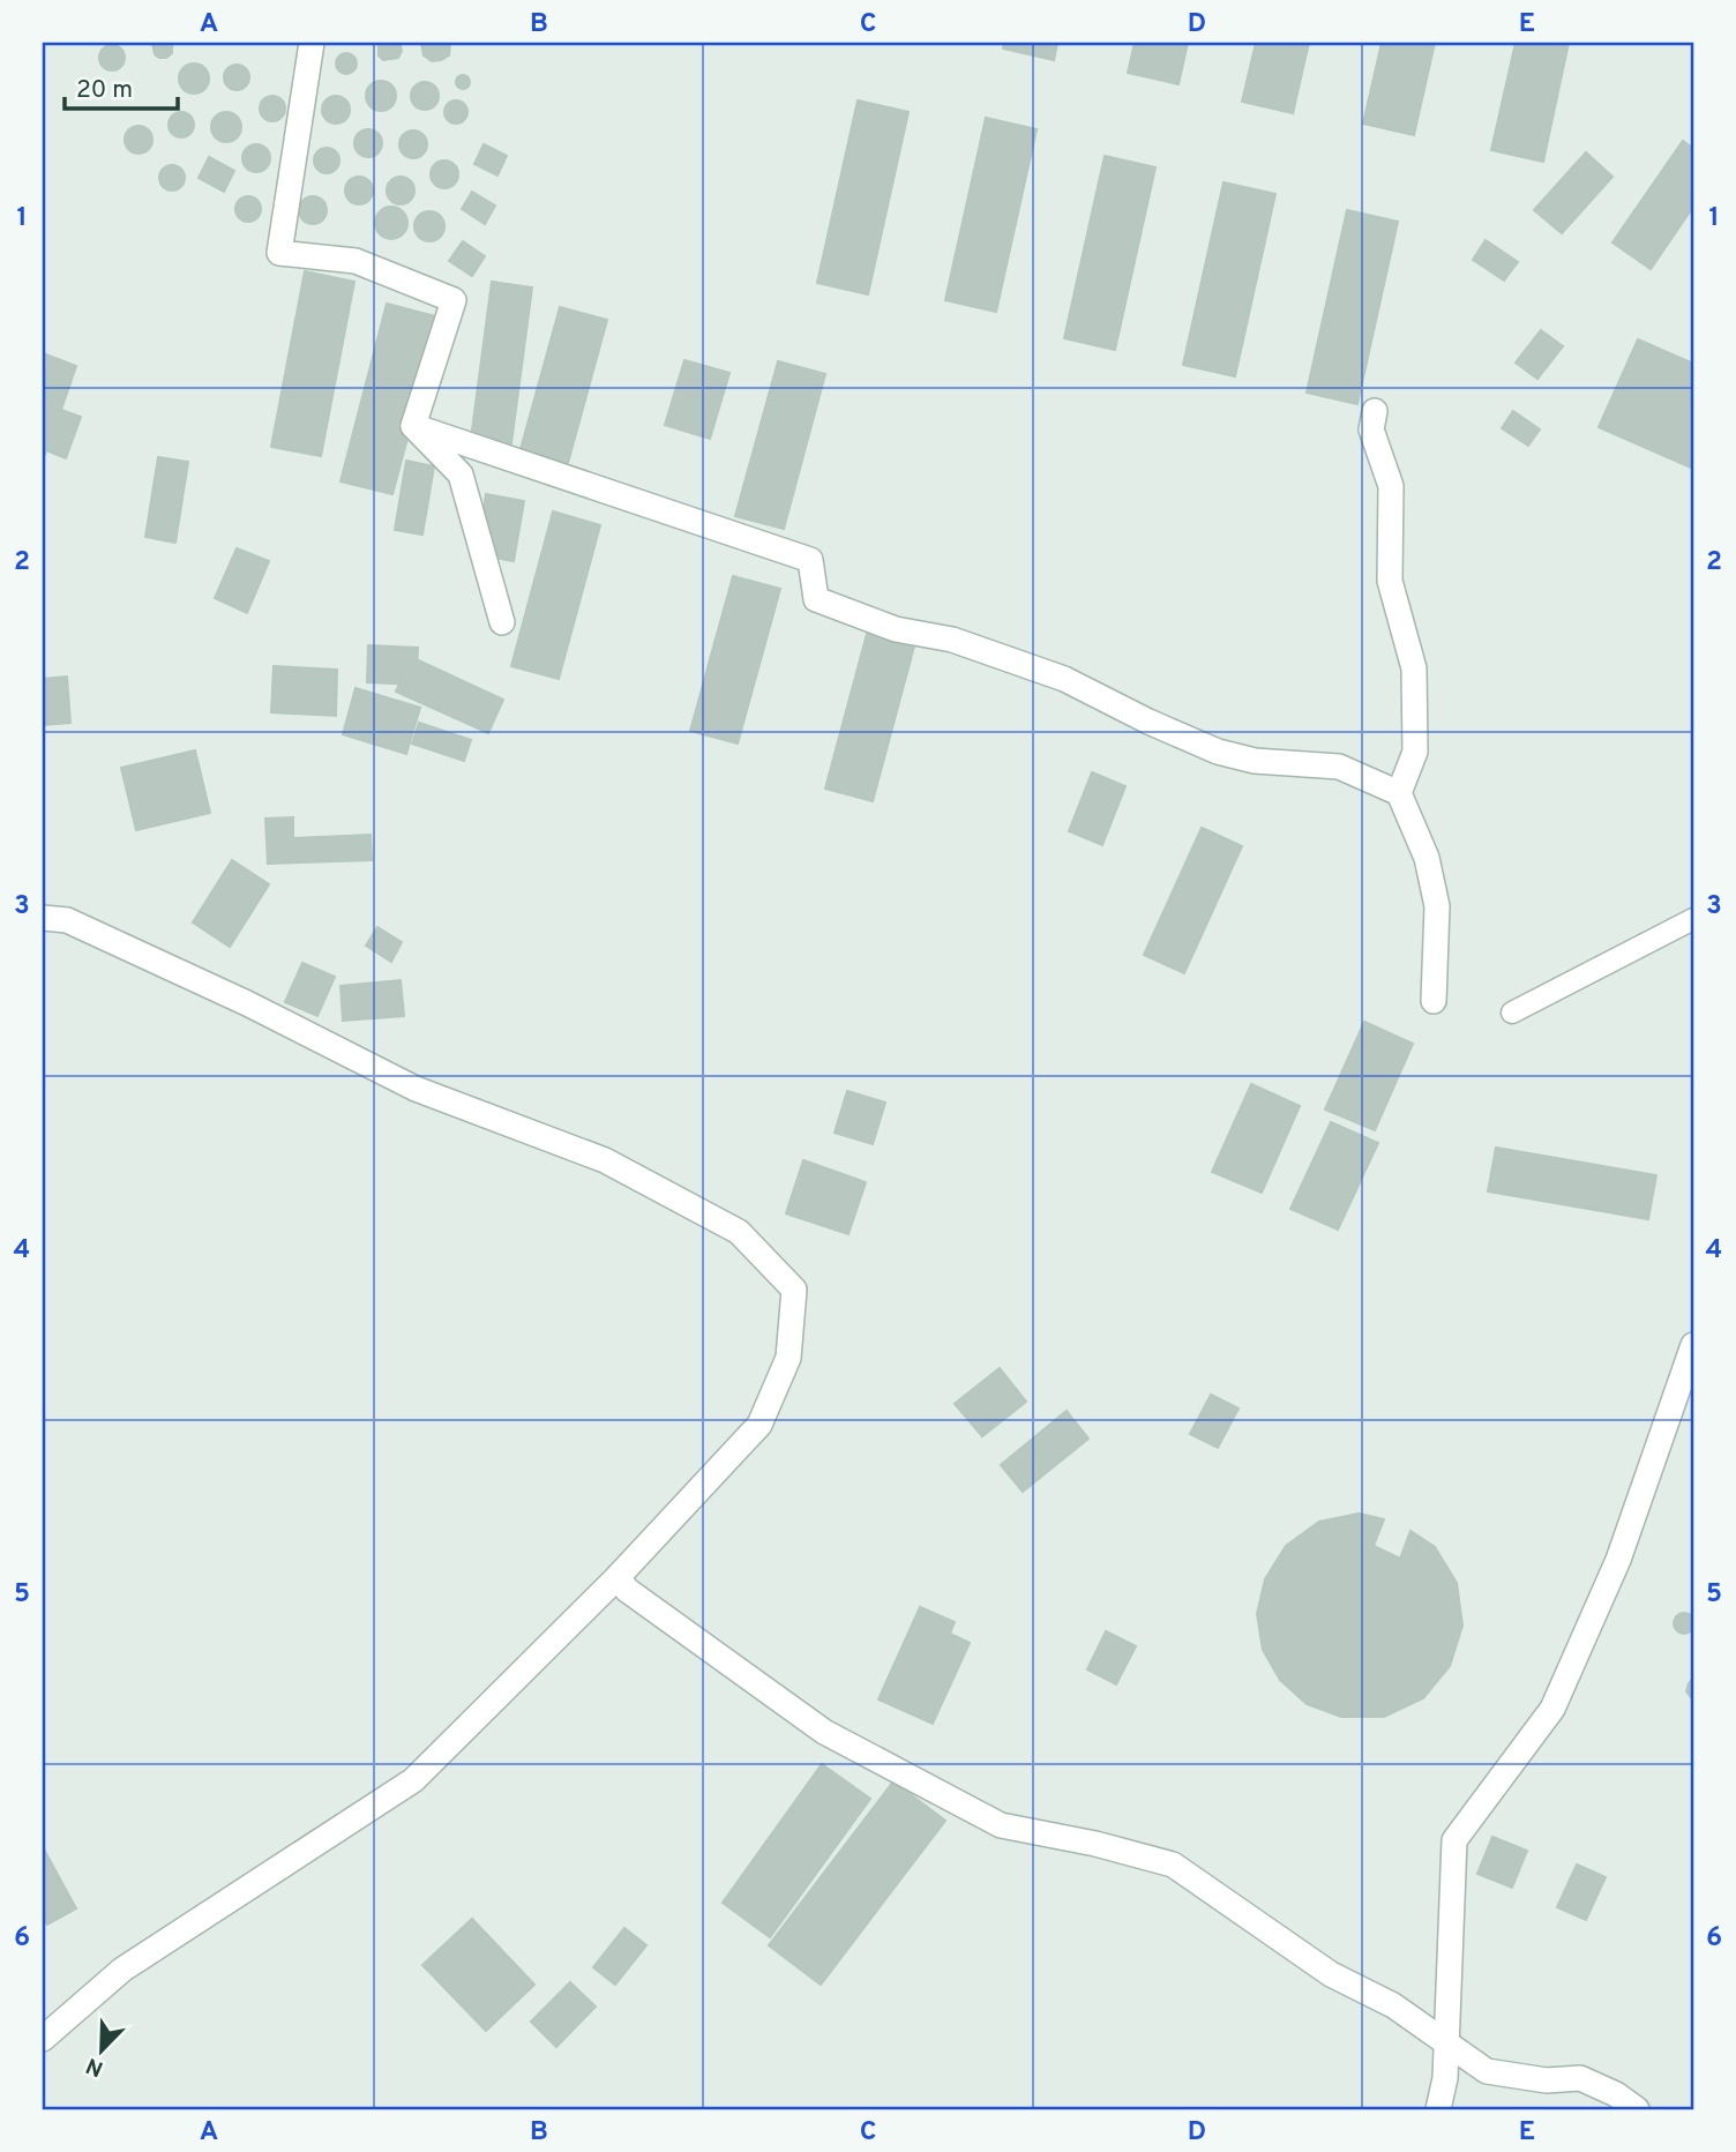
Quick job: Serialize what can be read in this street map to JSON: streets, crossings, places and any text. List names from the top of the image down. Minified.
{"scale_bar":"20 m","north":"bottom left","grid":{"columns":["A","B","C","D","E"],"rows":["1","2","3","4","5","6"]}}
